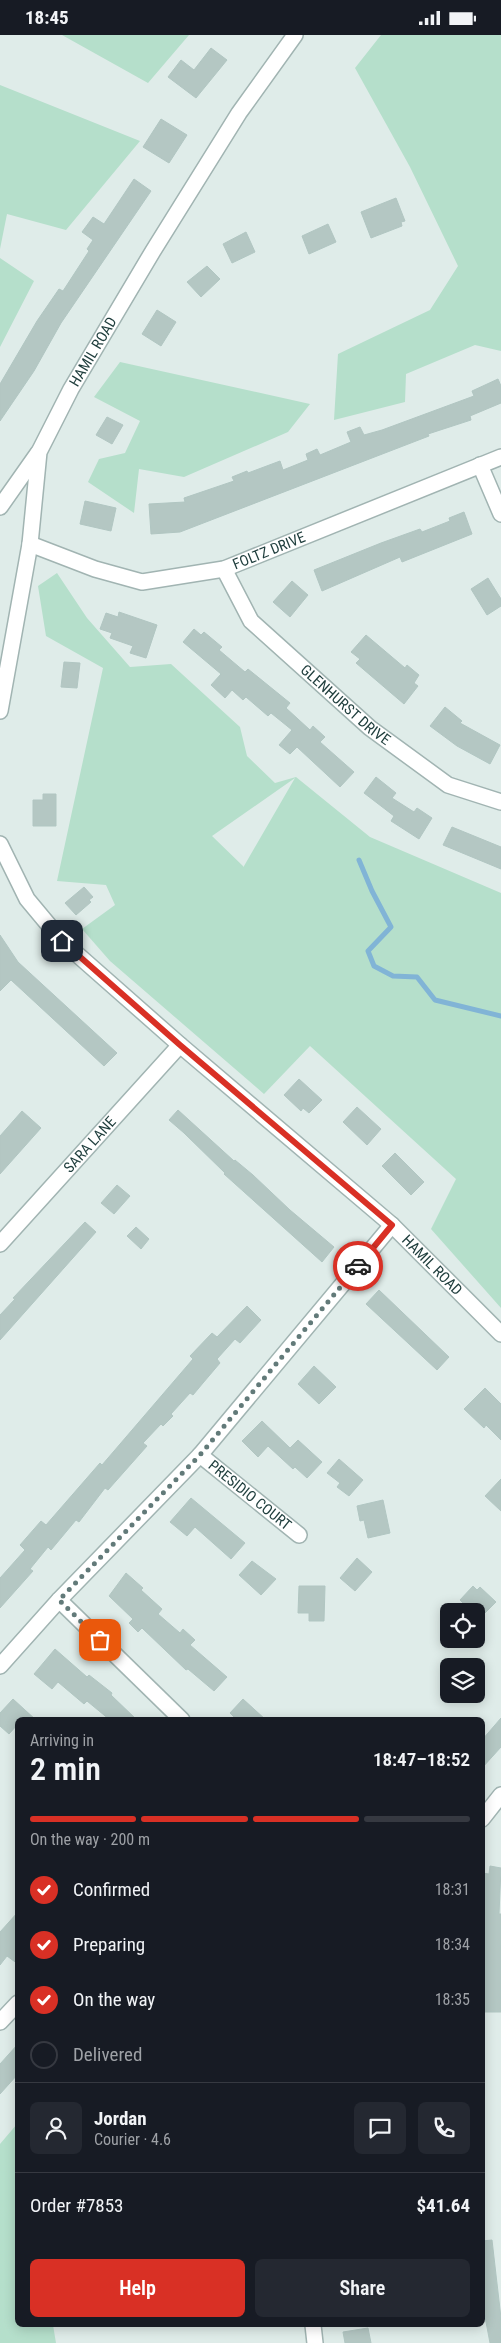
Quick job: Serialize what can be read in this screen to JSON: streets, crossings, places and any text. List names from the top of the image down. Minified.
{"streets":{"street":["HAMIL ROAD","FOLTZ DRIVE","GLENHURST DRIVE","SARA LANE","PRESIDIO COURT"]},"crossings":[["HAMIL ROAD","FOLTZ DRIVE"],["HAMIL ROAD","SARA LANE"],["FOLTZ DRIVE","GLENHURST DRIVE"]],"page":{"status":"18:45","heading":["2 min","Arriving in","18:47–18:52"],"panel":["Jordan","Courier · 4.6","Order #7853","$41.64"],"bar":"On the way · 200 m","list":[["Confirmed","18:31"],["Preparing","18:34"],["On the way","18:35"],"Delivered"],"buttons":["Help","Share"]}}
